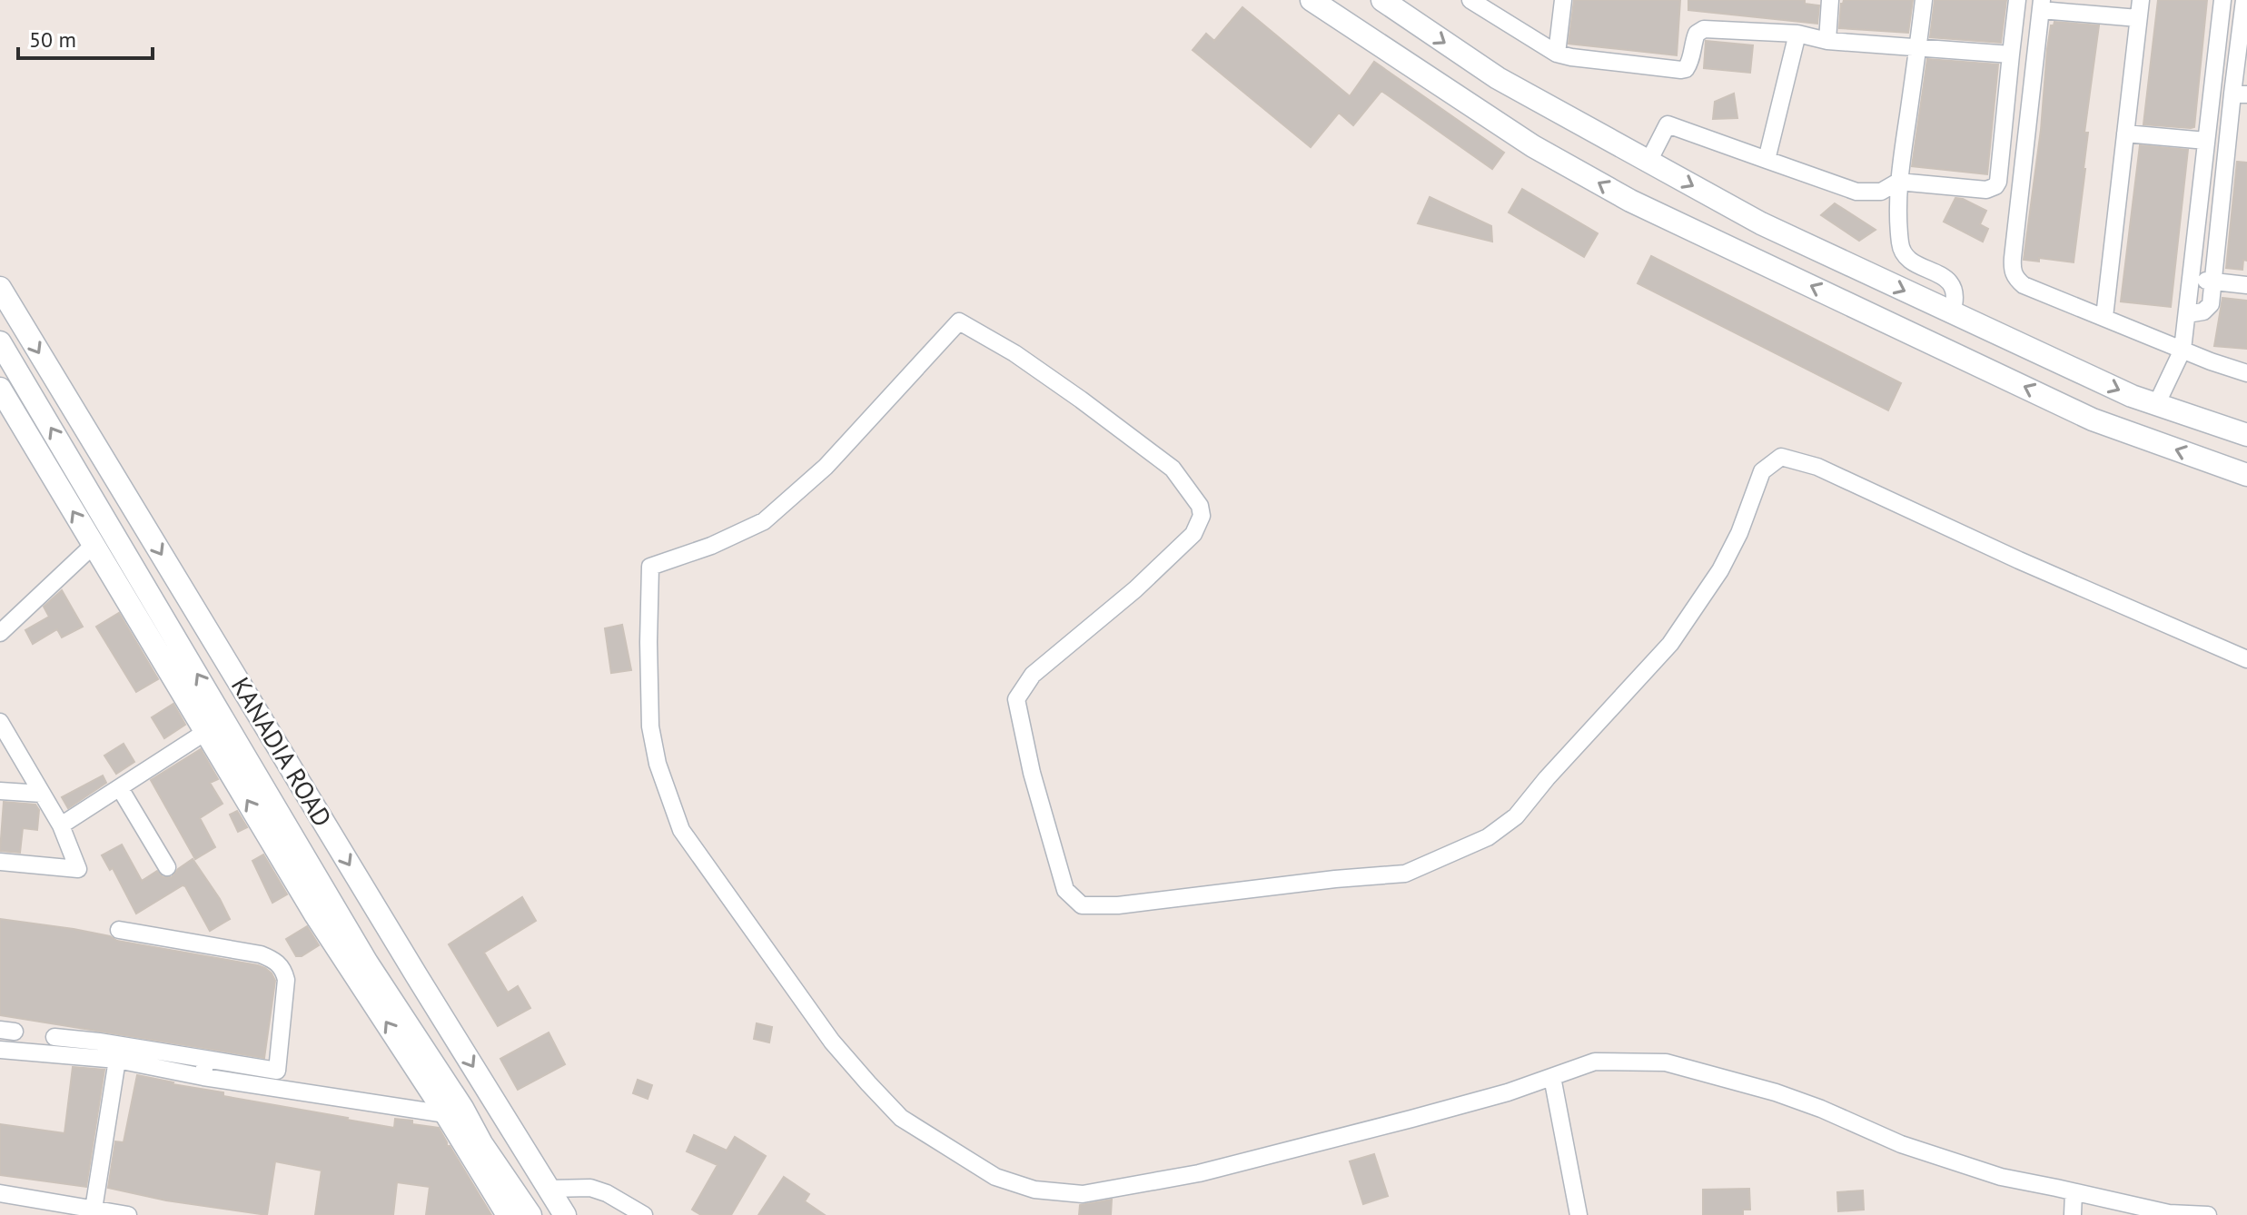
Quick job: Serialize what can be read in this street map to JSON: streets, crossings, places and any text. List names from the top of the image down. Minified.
{"streets":{"street":["KANADIA ROAD"]},"scale_bar":"50 m"}
